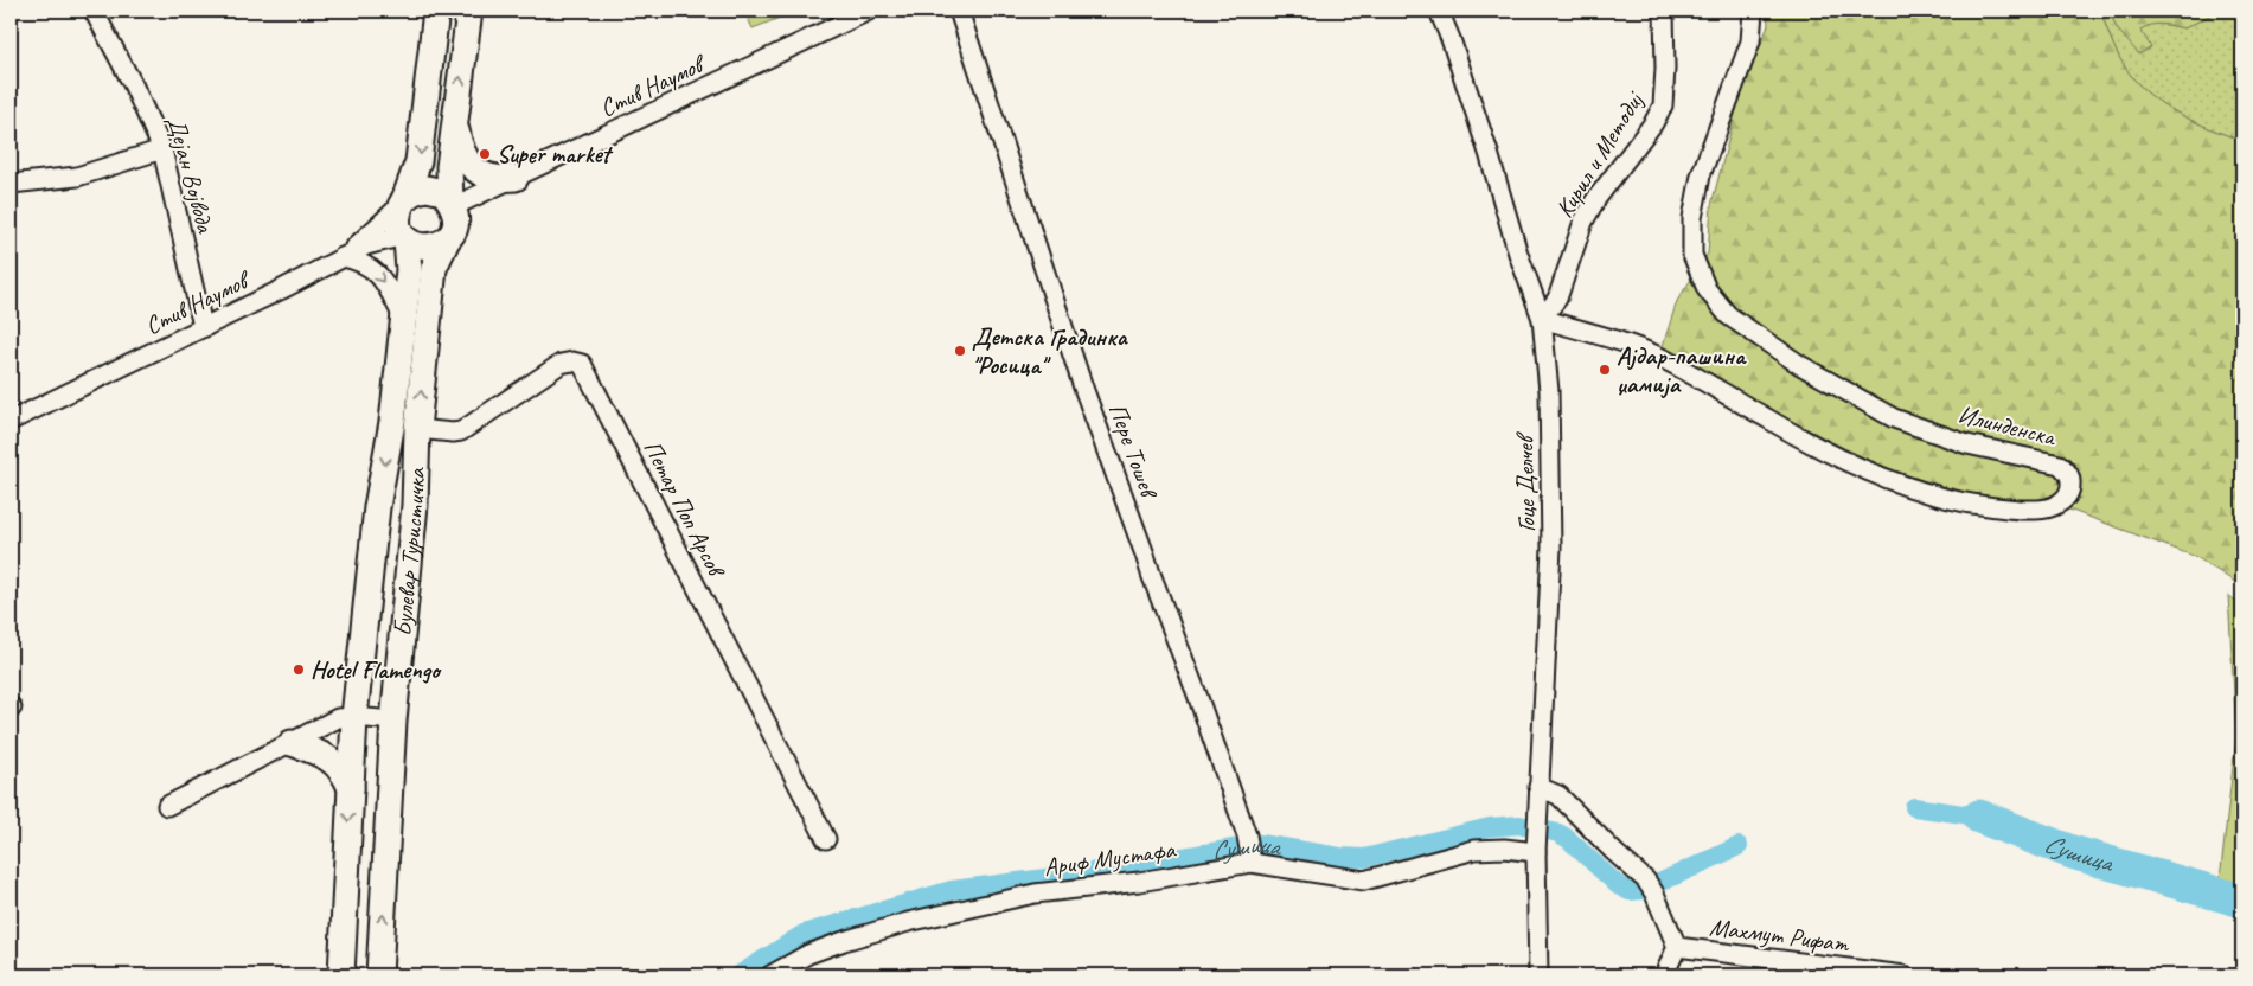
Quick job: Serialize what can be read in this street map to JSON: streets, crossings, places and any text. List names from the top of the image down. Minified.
{"streets":{"main road":["Булевар Туристичка"],"street":["Стив Наумов","Кирил и Методиј","Дејан Војвода","Илинденска","Пере Тошев","Гоце Делчев","Петар Поп Арсов","Ариф Мустафа","Махмут Рифат"]},"crossings":[["Стив Наумов","Дејан Војвода"],["Стив Наумов","Булевар Туристичка"],["Кирил и Методиј","Илинденска"],["Кирил и Методиј","Гоце Делчев"],["Илинденска","Гоце Делчев"],["Пере Тошев","Ариф Мустафа"],["Гоце Делчев","Ариф Мустафа"],["Петар Поп Арсов","Булевар Туристичка"]],"water":["Сушица"],"places":["Super market","Детска Градинка \"Росица\"","Ајдар-пашина џамија","Hotel Flamengo"]}
